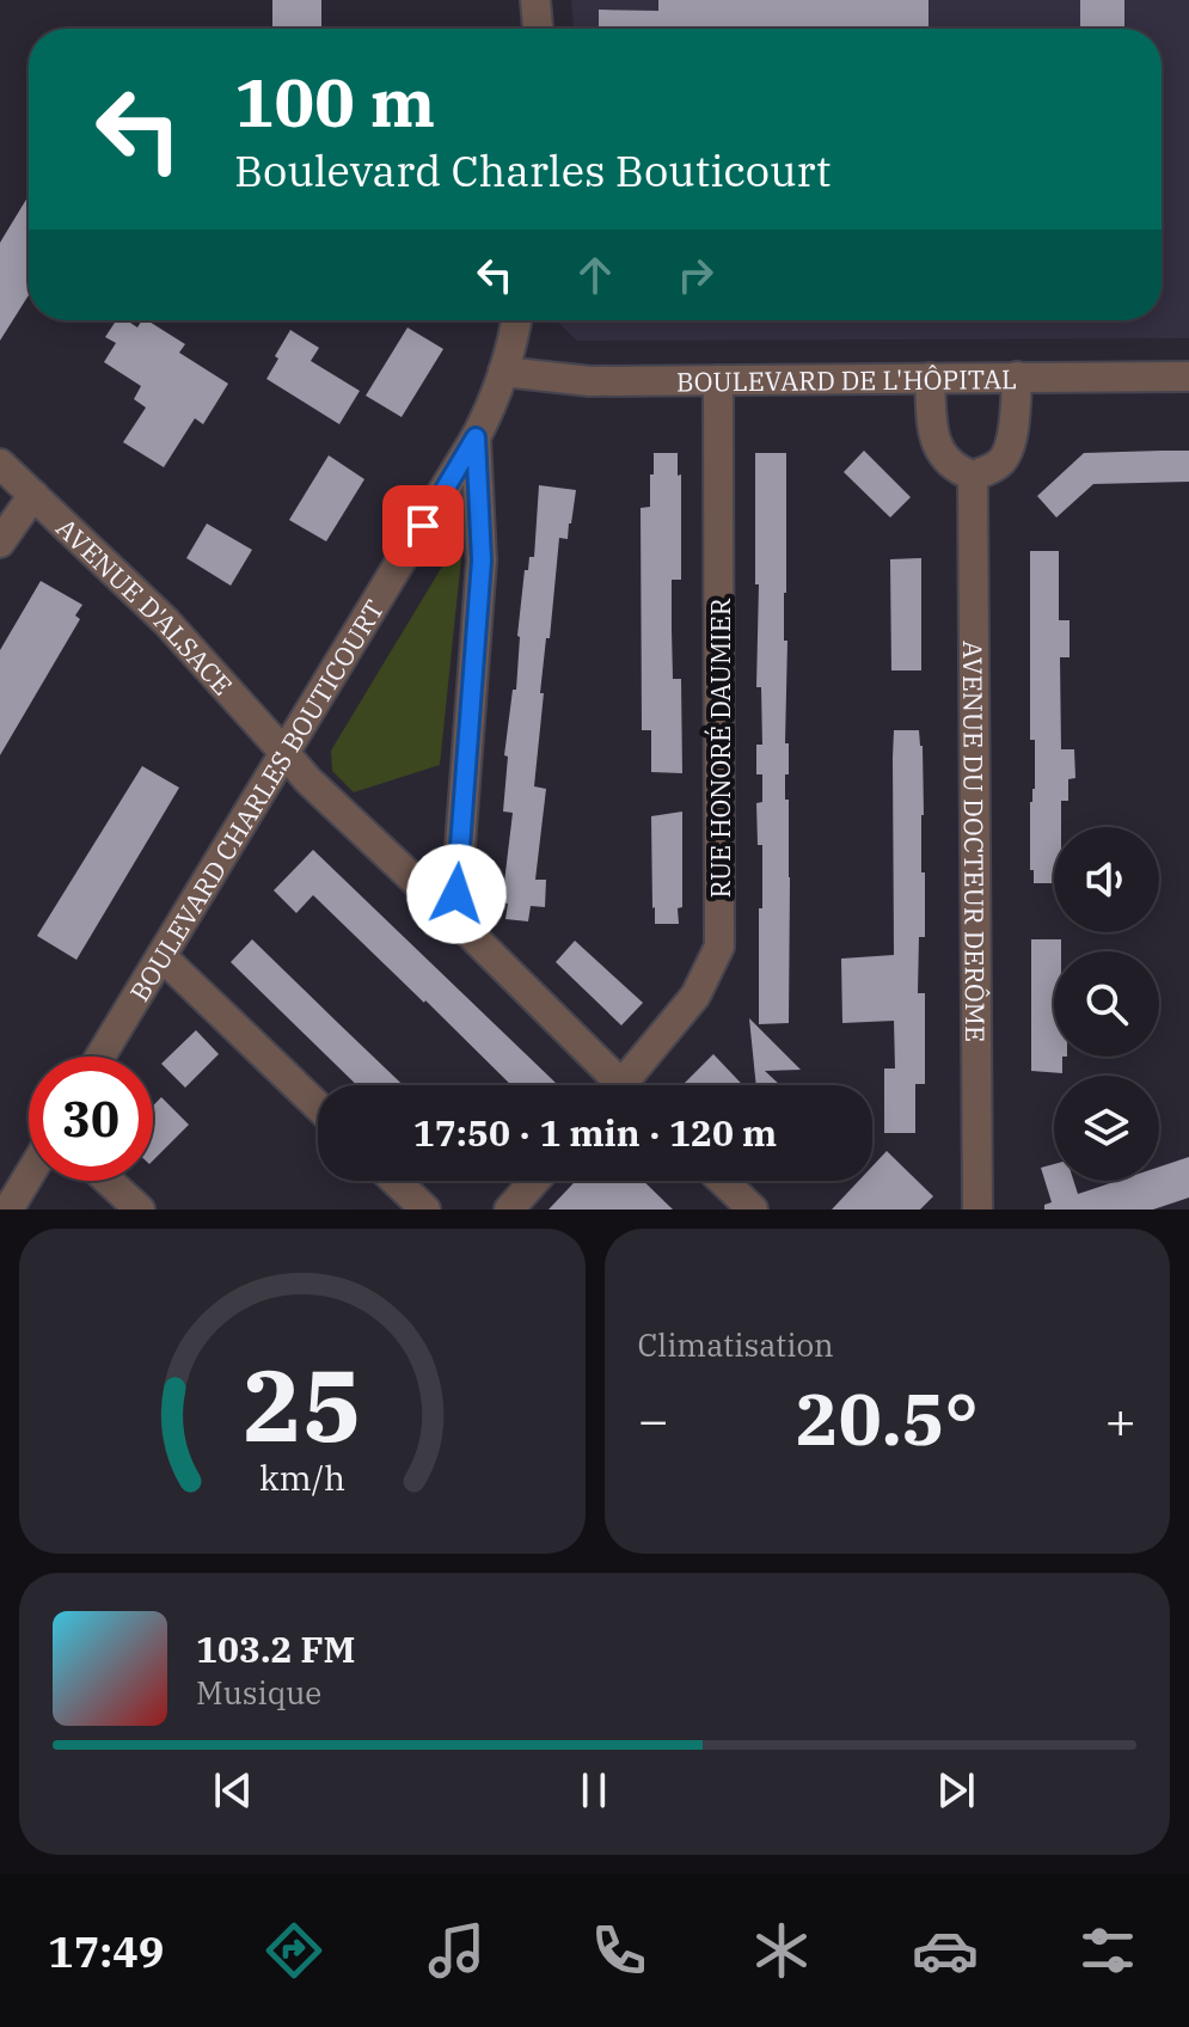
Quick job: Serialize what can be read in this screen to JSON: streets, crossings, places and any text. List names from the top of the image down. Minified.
{"streets":{"street":["BOULEVARD DE L'HÔPITAL","AVENUE D'ALSACE","RUE HONORÉ DAUMIER","BOULEVARD CHARLES BOUTICOURT","AVENUE DU DOCTEUR DERÔME"]},"crossings":[["BOULEVARD DE L'HÔPITAL","RUE HONORÉ DAUMIER"],["BOULEVARD DE L'HÔPITAL","BOULEVARD CHARLES BOUTICOURT"],["AVENUE D'ALSACE","BOULEVARD CHARLES BOUTICOURT"]],"page":{"turn":["100 m","Boulevard Charles Bouticourt"],"limit":"30","trip":"17:50 · 1 min · 120 m","tile":"Climatisation","heat":["−","20.5°","+"],"song":["103.2 FM","Musique"],"tabs":"17:49","gauge":["25","km/h"]}}
